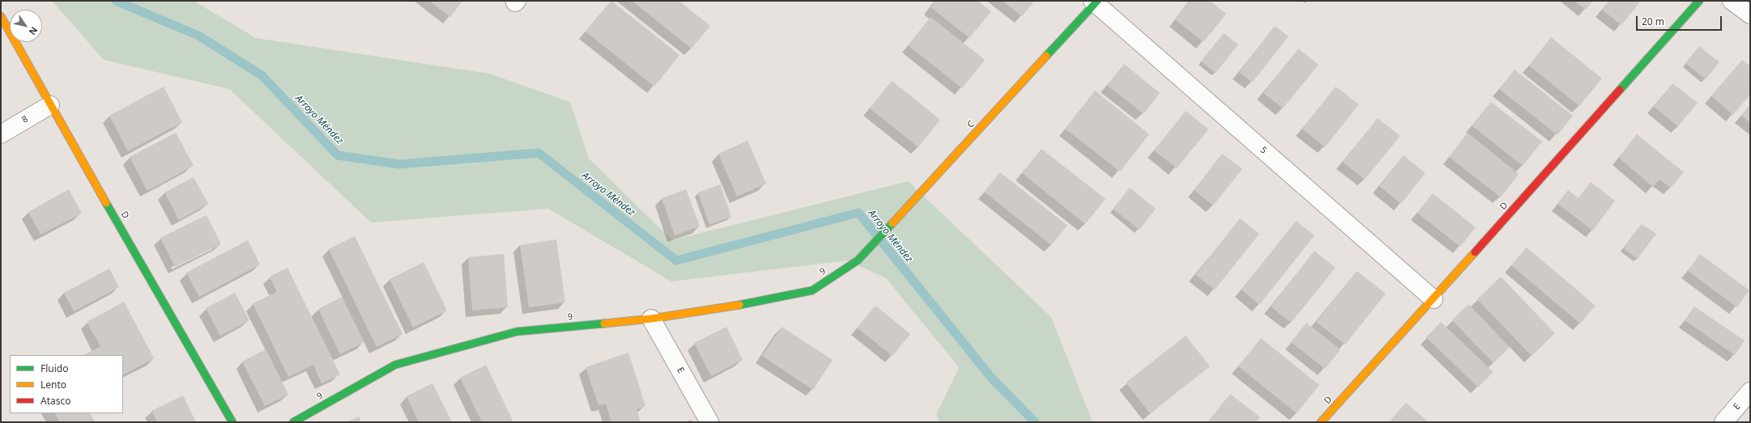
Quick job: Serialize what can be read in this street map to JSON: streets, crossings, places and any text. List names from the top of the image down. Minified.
{"streets":{"street":["8","C","5","D","9","E"]},"crossings":[["8","D"],["C","5"],["C","9"],["5","D"],["9","E"]],"water":["Arroyo Méndez"],"legend":["Fluido","Lento","Atasco"],"scale_bar":"20 m","north":"bottom right"}
